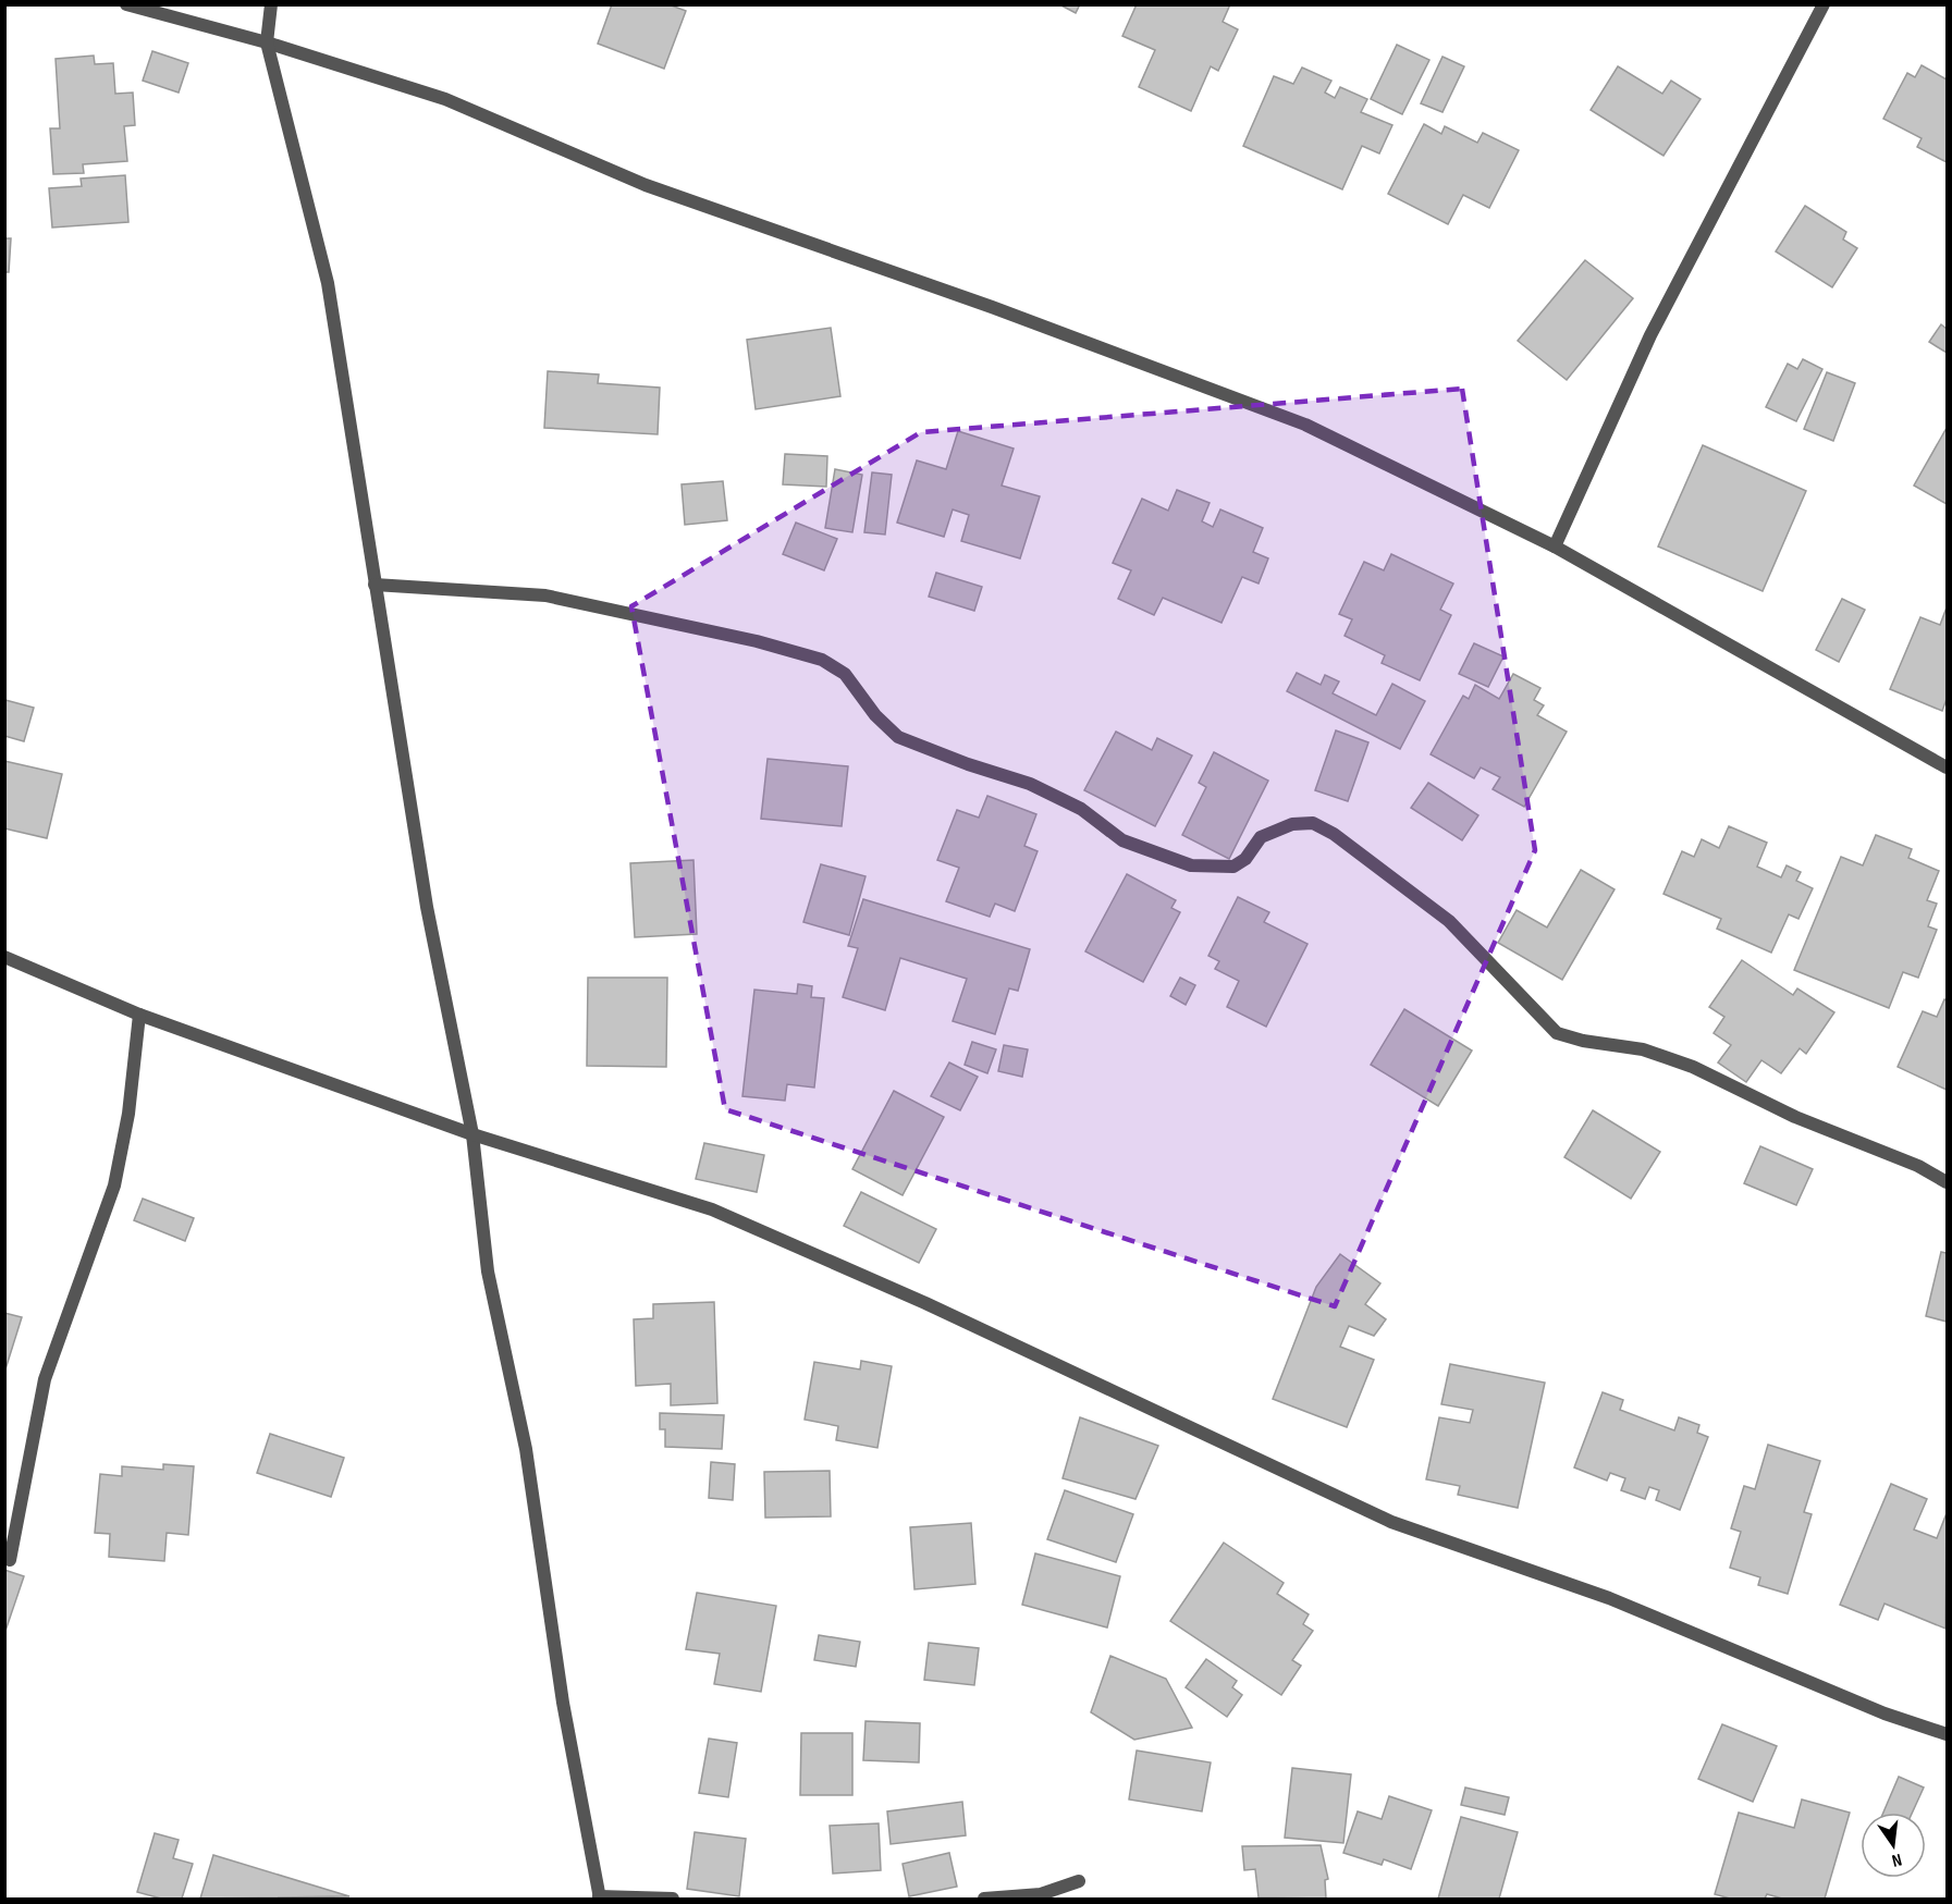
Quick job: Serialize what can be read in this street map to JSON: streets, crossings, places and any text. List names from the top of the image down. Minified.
{"north":"bottom"}
